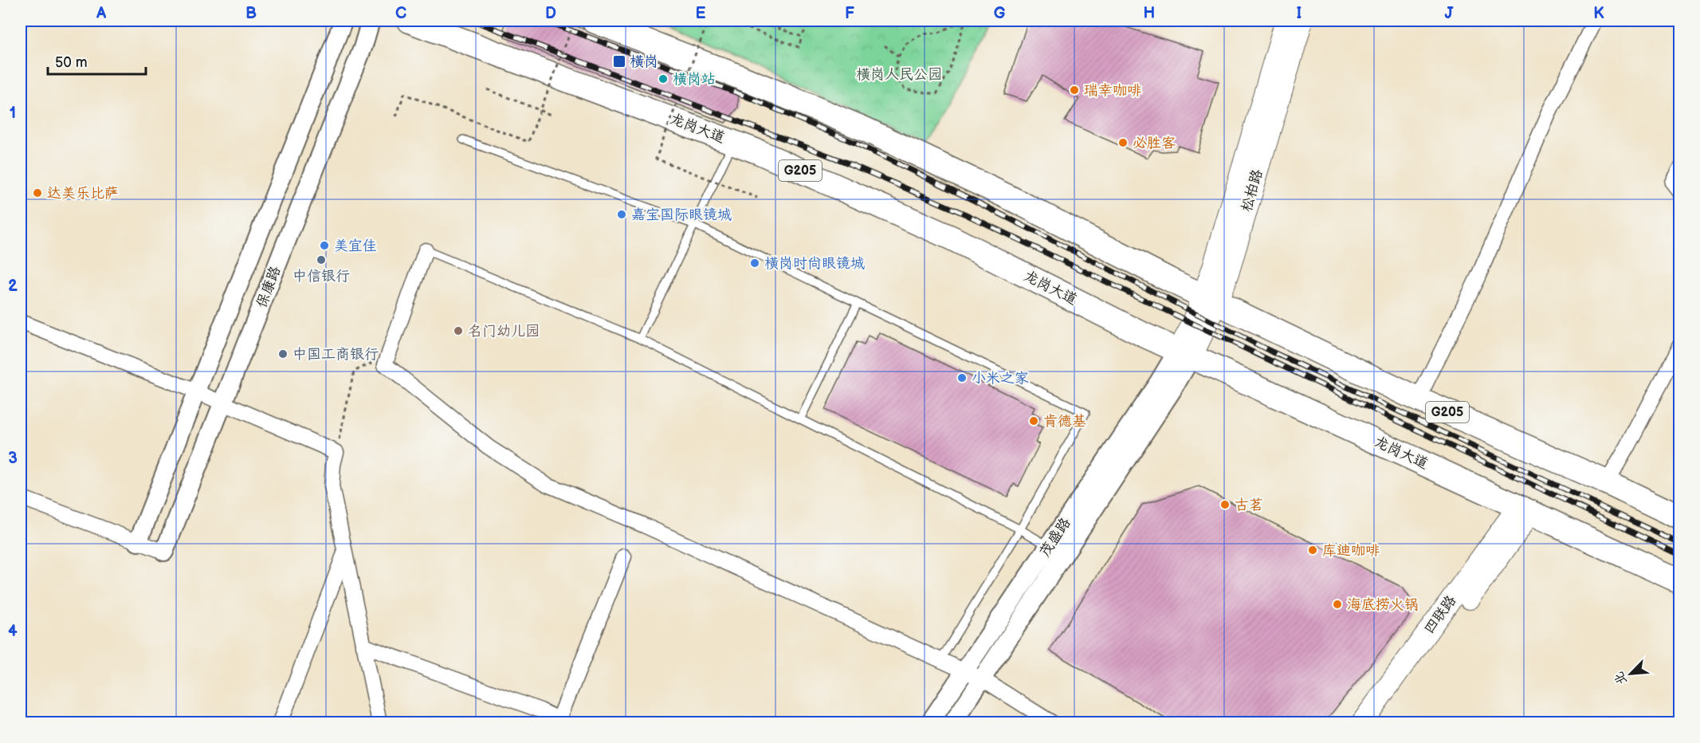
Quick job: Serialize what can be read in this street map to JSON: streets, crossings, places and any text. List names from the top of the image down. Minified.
{"streets":{"highway":["龙岗大道","G205"],"main road":["松柏路","四联路"],"street":["保康路","茂盛路"]},"crossings":[["龙岗大道","松柏路"],["龙岗大道","茂盛路"],["龙岗大道","四联路"],["G205","松柏路"],["松柏路","茂盛路"]],"parks":["横岗人民公园"],"places":{"transit":["横岗"],"other":["横岗站","瑞幸咖啡","必胜客","达美乐比萨","嘉宝国际眼镜城","美宜佳","中信银行","横岗时尚眼镜城","名门幼儿园","中国工商银行","小米之家","肯德基","古茗","库迪咖啡","海底捞火锅"]},"scale_bar":"50 m","north":"bottom left","grid":{"columns":["A","B","C","D","E","F","G","H","I","J","K"],"rows":["1","2","3","4"]}}
